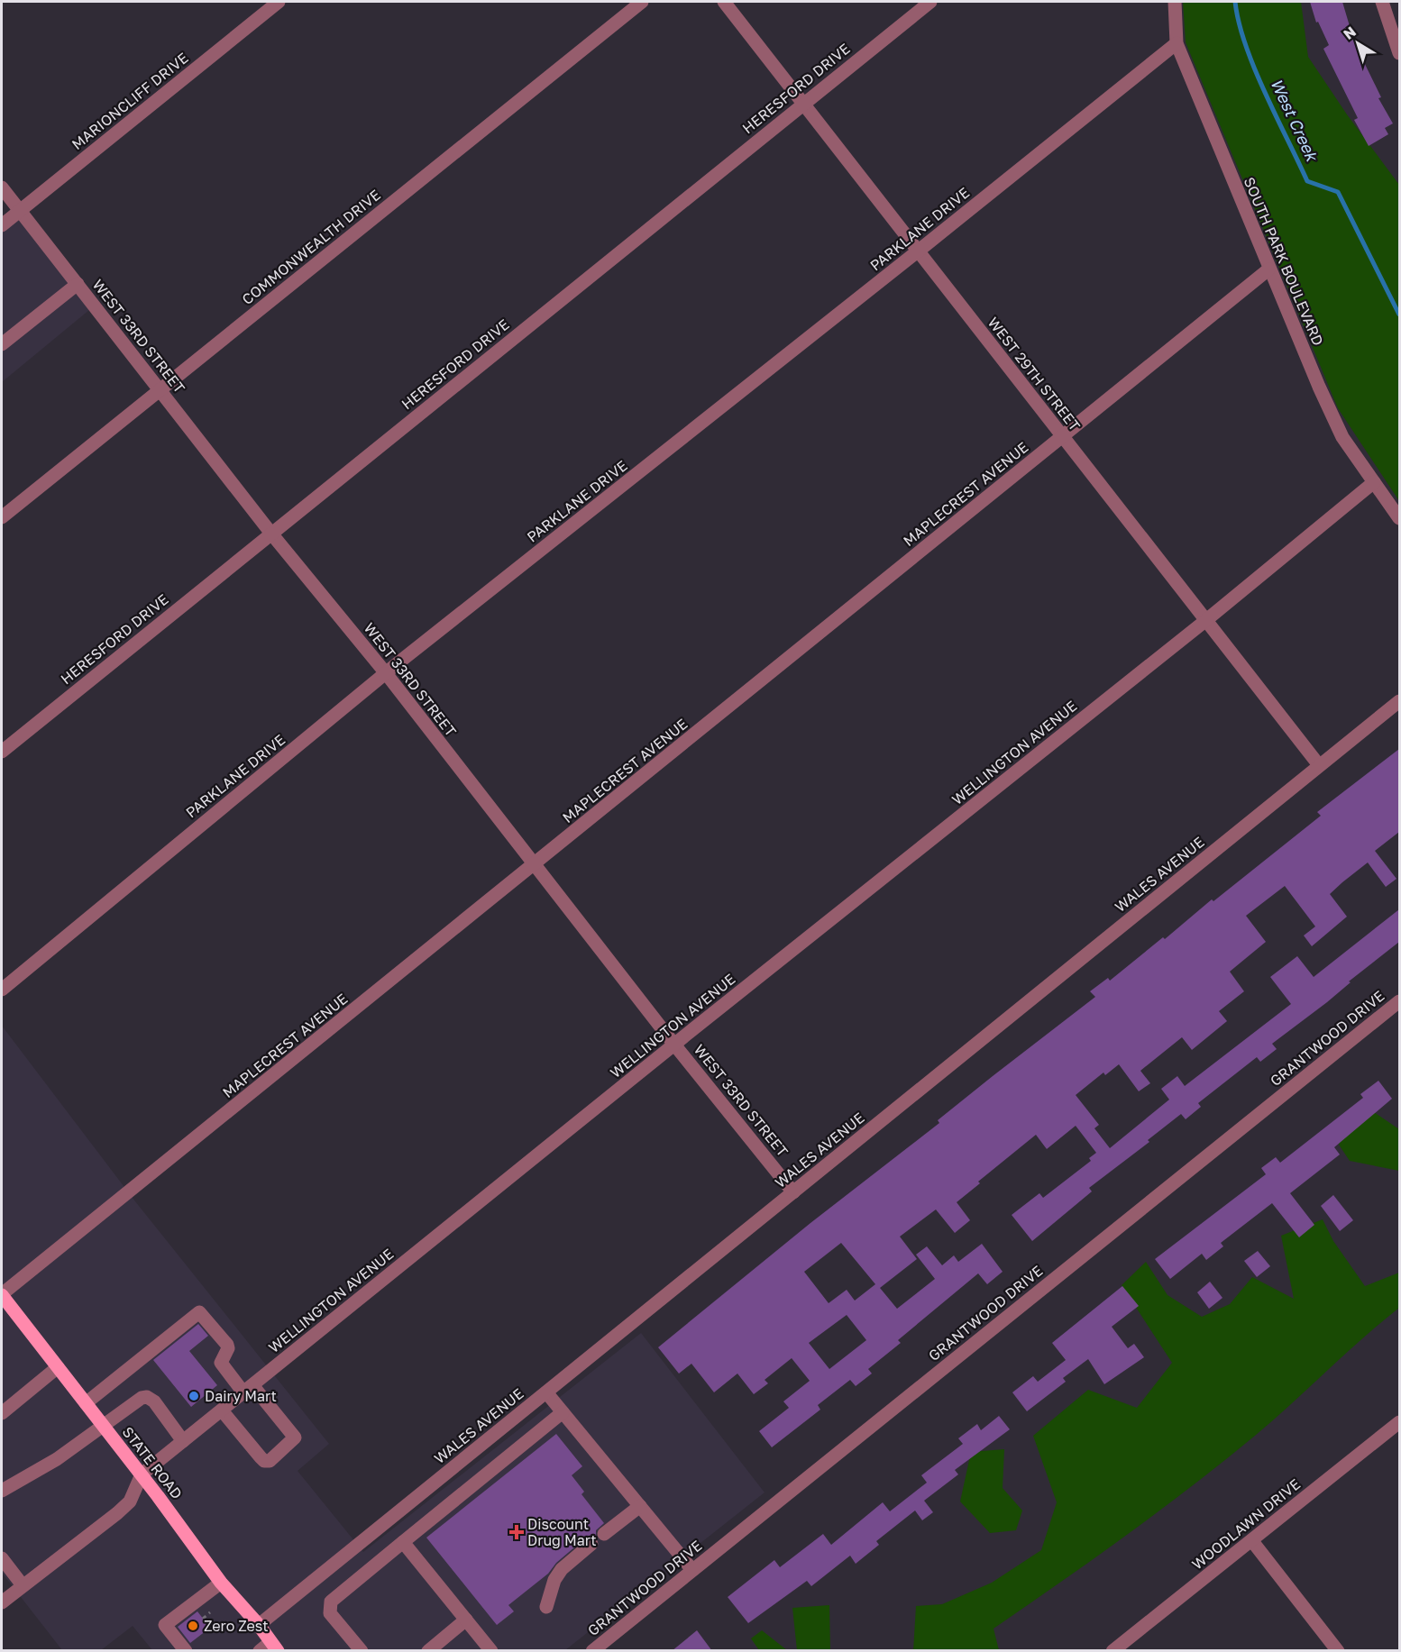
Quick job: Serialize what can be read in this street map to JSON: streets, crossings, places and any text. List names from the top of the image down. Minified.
{"streets":{"main road":["STATE ROAD"],"street":["HERESFORD DRIVE","MARIONCLIFF DRIVE","PARKLANE DRIVE","COMMONWEALTH DRIVE","SOUTH PARK BOULEVARD","WEST 33RD STREET","WEST 29TH STREET","MAPLECREST AVENUE","WELLINGTON AVENUE","WALES AVENUE","GRANTWOOD DRIVE","WOODLAWN DRIVE"]},"crossings":[["HERESFORD DRIVE","WEST 33RD STREET"],["HERESFORD DRIVE","WEST 29TH STREET"],["MARIONCLIFF DRIVE","WEST 33RD STREET"],["PARKLANE DRIVE","SOUTH PARK BOULEVARD"],["PARKLANE DRIVE","WEST 33RD STREET"],["PARKLANE DRIVE","WEST 29TH STREET"],["COMMONWEALTH DRIVE","WEST 33RD STREET"],["SOUTH PARK BOULEVARD","MAPLECREST AVENUE"],["SOUTH PARK BOULEVARD","WELLINGTON AVENUE"],["WEST 33RD STREET","MAPLECREST AVENUE"],["WEST 33RD STREET","WELLINGTON AVENUE"],["WEST 33RD STREET","WALES AVENUE"],["WEST 29TH STREET","MAPLECREST AVENUE"],["WEST 29TH STREET","WELLINGTON AVENUE"],["WEST 29TH STREET","WALES AVENUE"],["MAPLECREST AVENUE","STATE ROAD"],["WELLINGTON AVENUE","STATE ROAD"],["WALES AVENUE","STATE ROAD"]],"water":["West Creek"],"places":{"other":["Dairy Mart","Zero Zest"],"health":["Discount Drug Mart"]},"north":"top left"}
